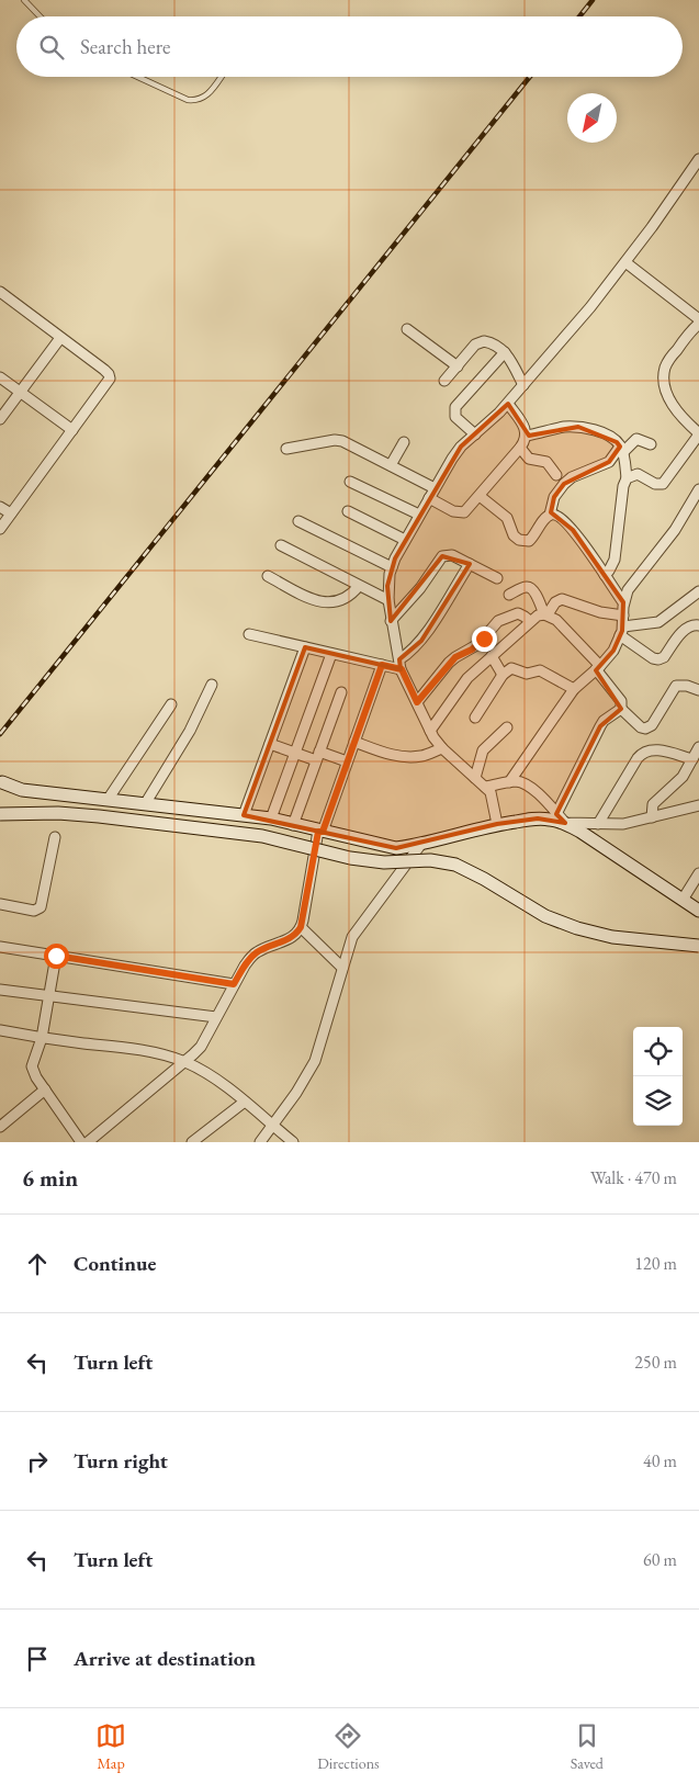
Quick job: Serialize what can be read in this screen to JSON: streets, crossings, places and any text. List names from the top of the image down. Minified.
{"north":"bottom left","page":{"search":"Search here","heading":["6 min","Walk · 470 m"],"list":[["Continue","120 m"],["Turn left","250 m"],["Turn right","40 m"],["Turn left","60 m"],"Arrive at destination"],"nav":["Map","Directions","Saved"]}}
